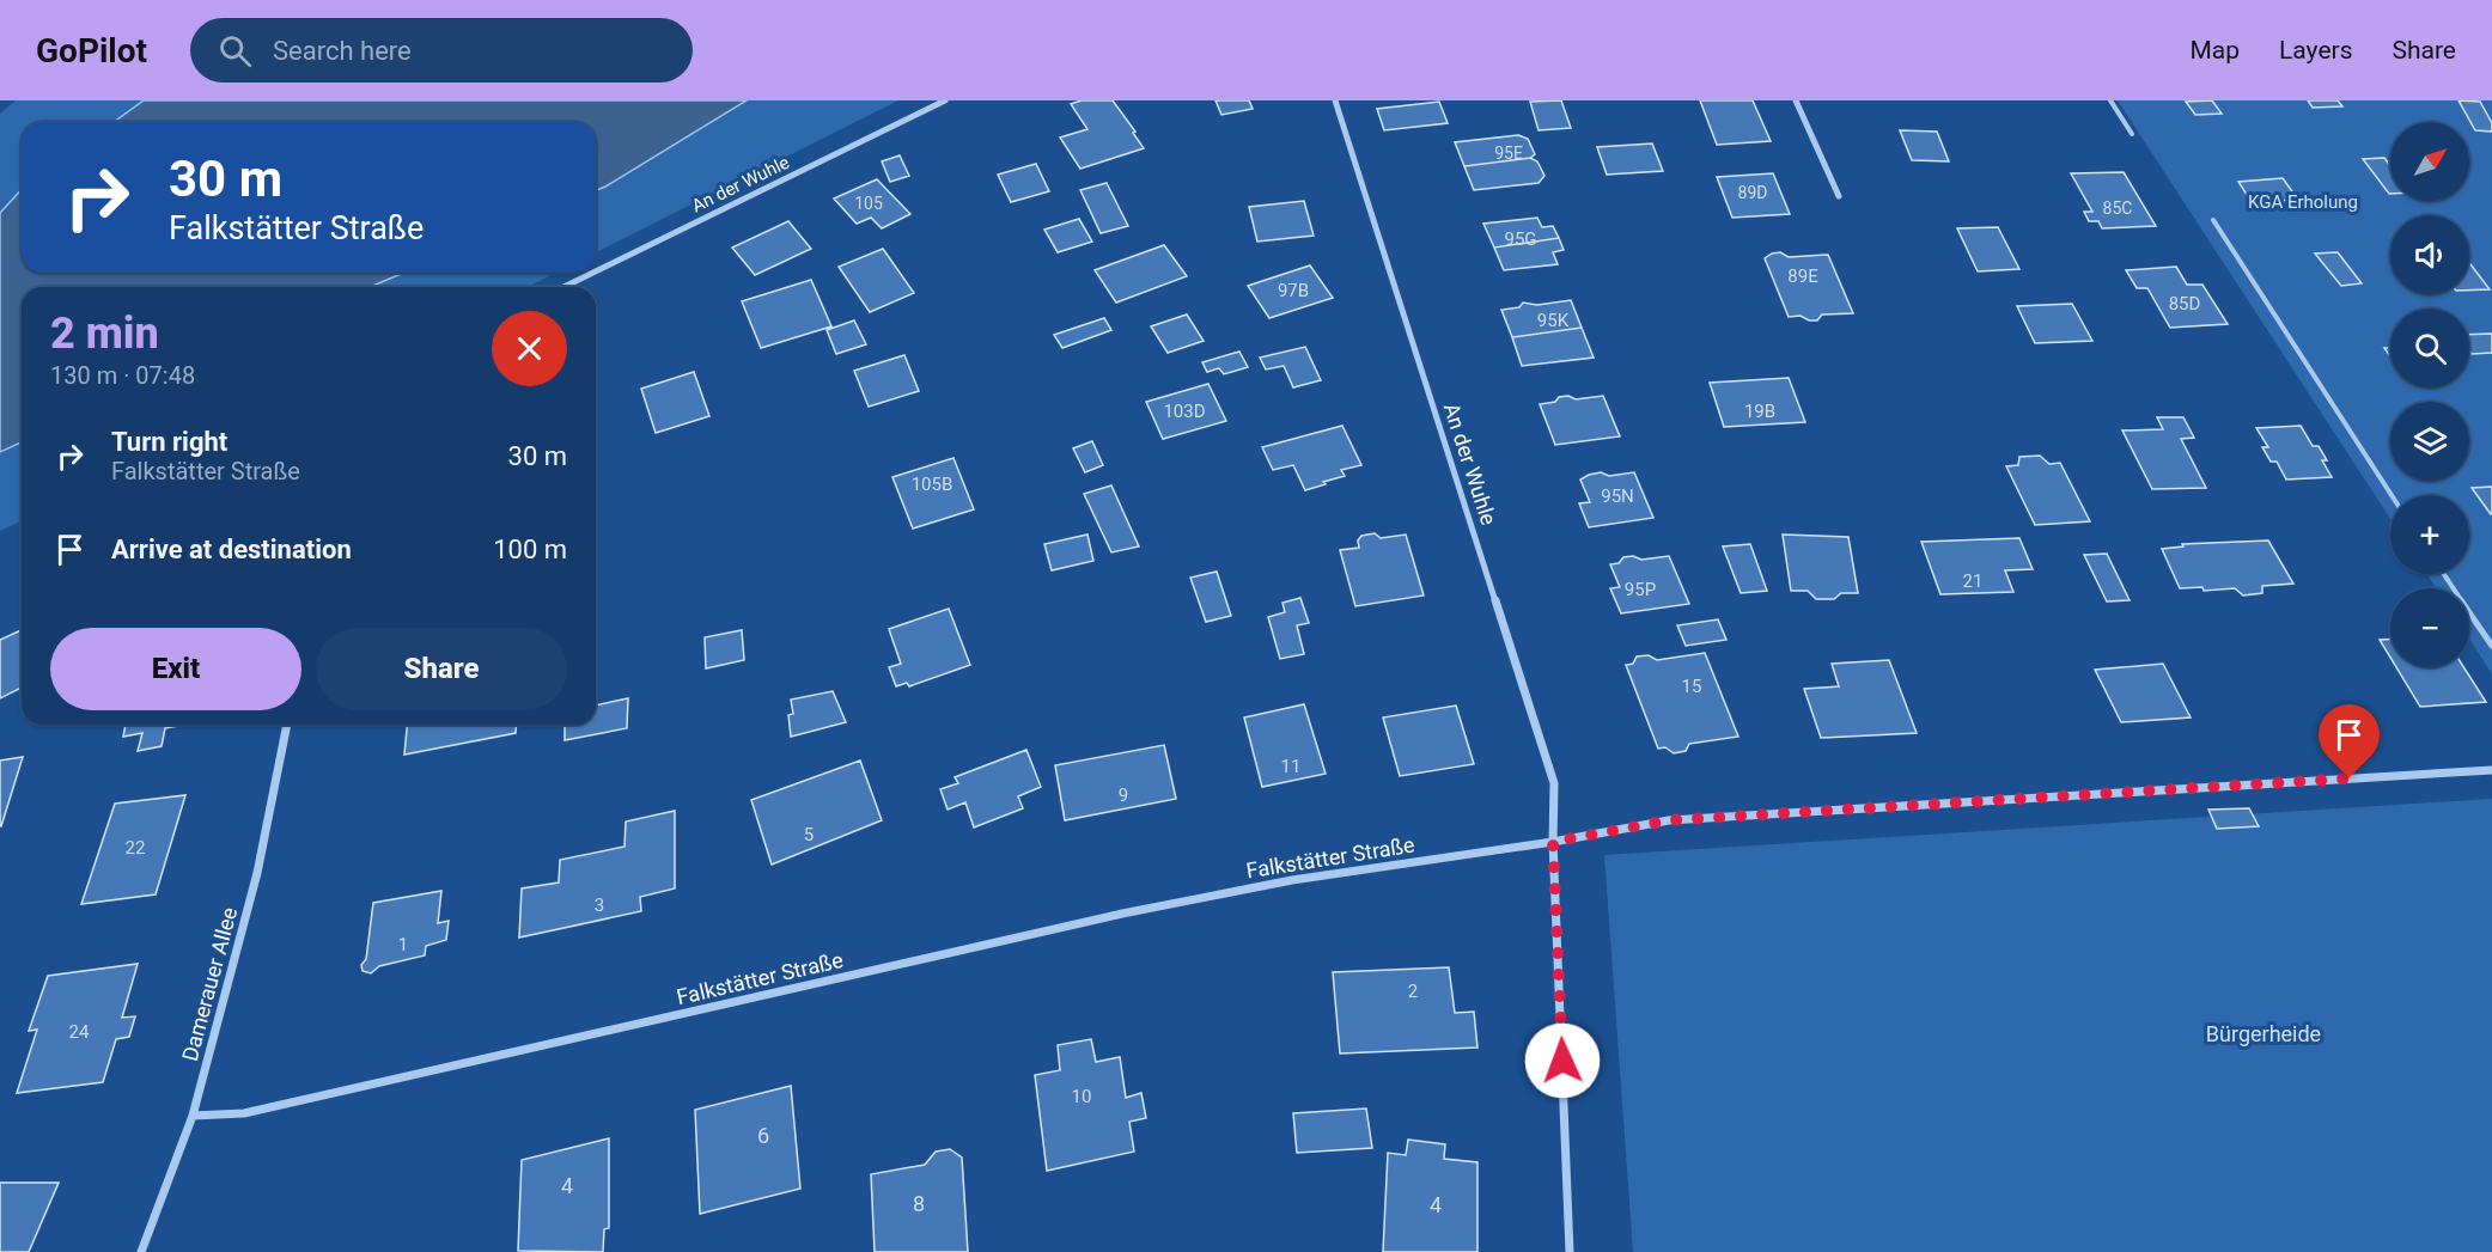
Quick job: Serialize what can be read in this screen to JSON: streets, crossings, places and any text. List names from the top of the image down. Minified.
{"streets":{"street":["An der Wuhle","Falkstätter Straße","Damerauer Allee"]},"crossings":[["An der Wuhle","Falkstätter Straße"],["Falkstätter Straße","Damerauer Allee"]],"parks":["KGA Erholung","Bürgerheide"],"house_numbers":["95E","89D","105","85C","95G","89E","97B","85D","95K","103D","19B","105B","95N","21","95P","15","11","9","5","22","3","1","2","24","10","6","4","8","4"],"north":"top right","page":{"header":"GoPilot","search":"Search here","nav":["Map","Layers","Share"],"map_buttons":["+","−"],"turn":["30 m","Falkstätter Straße"],"heading":["2 min","130 m · 07:48"],"list":[{"name":"Turn right","note":"Falkstätter Straße","value":"30 m"},{"name":"Arrive at destination","value":"100 m"}],"buttons":["Exit","Share"]}}
